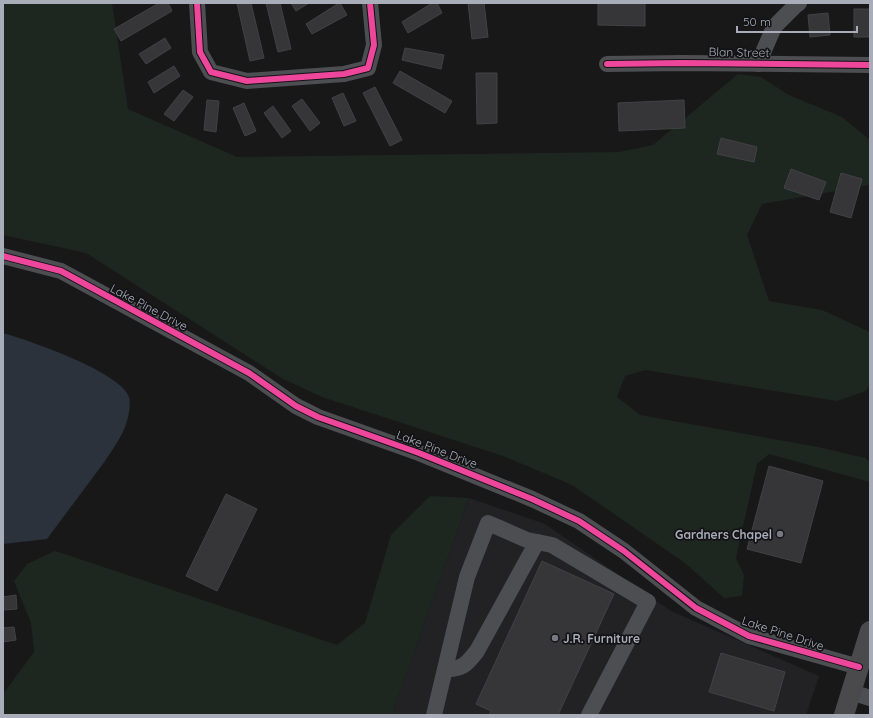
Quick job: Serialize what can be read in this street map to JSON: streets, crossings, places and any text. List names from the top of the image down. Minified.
{"streets":{"street":["Blan Street","Lake Pine Drive"]},"places":["Gardners Chapel","J.R. Furniture"],"scale_bar":"50 m"}
